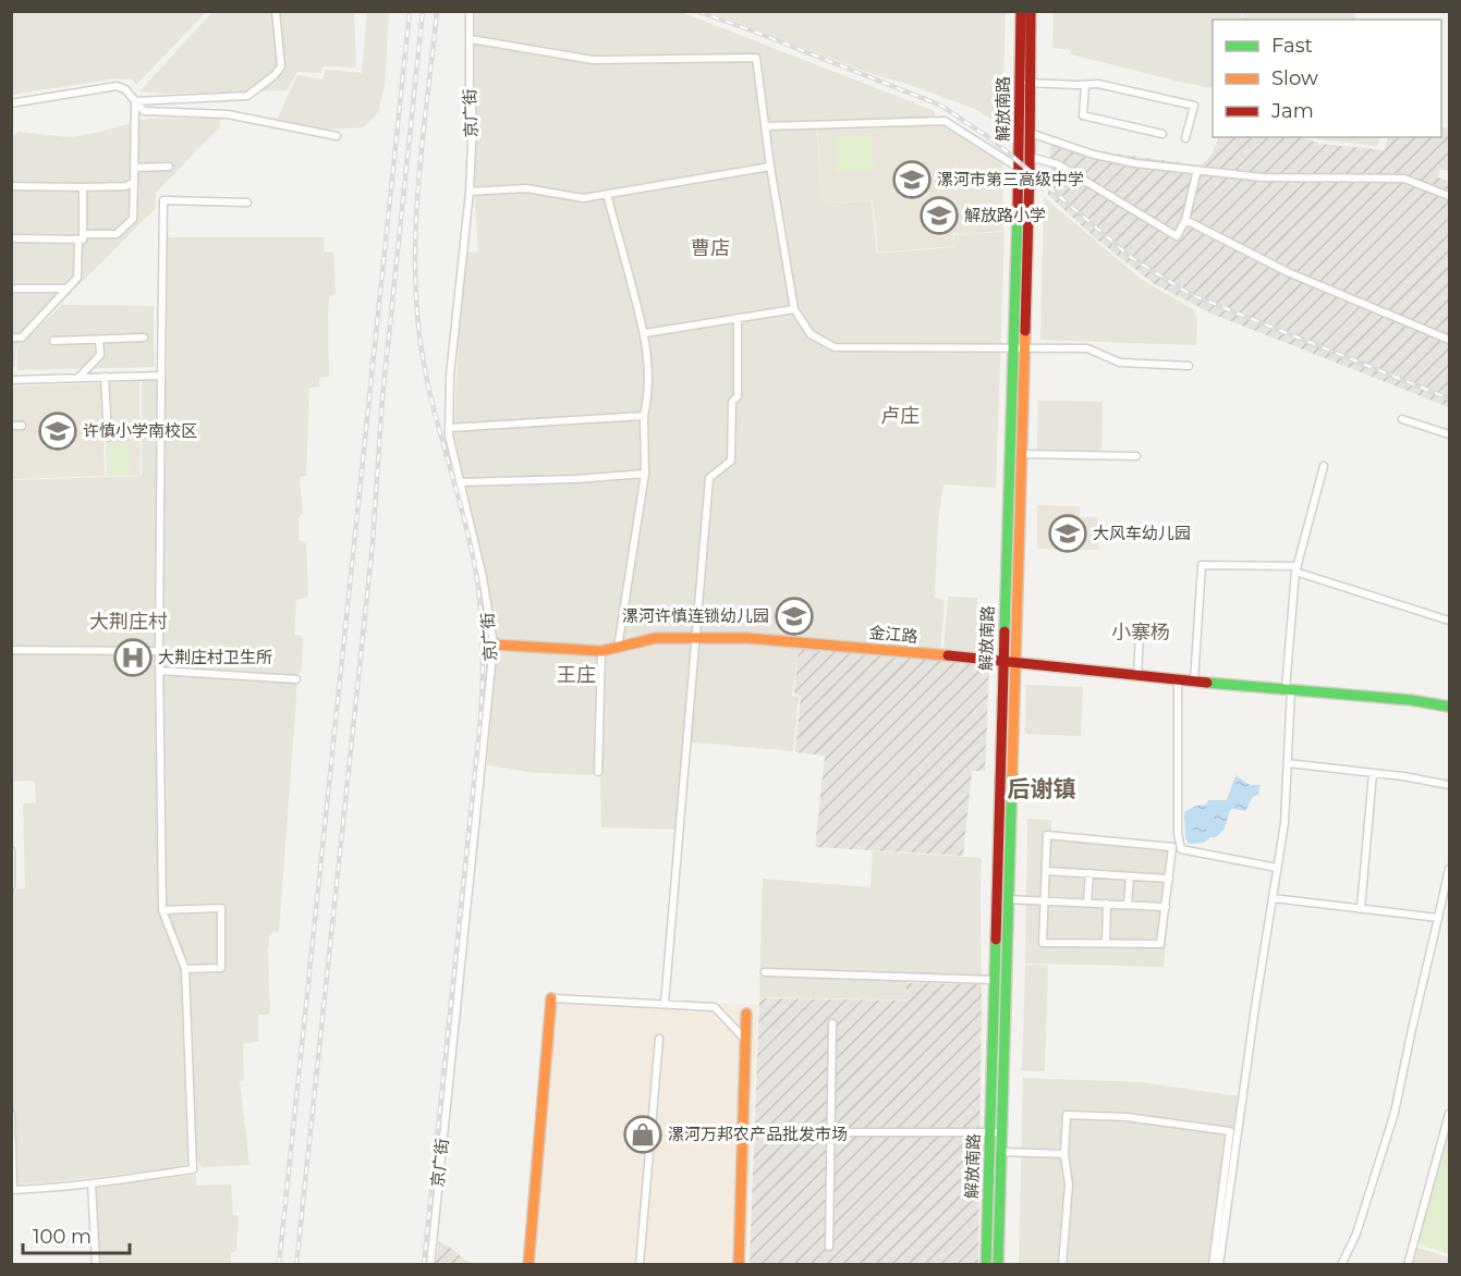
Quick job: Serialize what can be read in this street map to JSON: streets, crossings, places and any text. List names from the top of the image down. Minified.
{"streets":{"main road":["解放南路","金江路"],"street":["京广街"]},"crossings":[["解放南路","金江路"],["京广街","金江路"]],"districts":["曹店","卢庄","大荆庄村","小寨杨","王庄","后谢镇"],"places":{"school or university":["漯河市第三高级中学","解放路小学","许慎小学南校区","大风车幼儿园","漯河许慎连锁幼儿园"],"hospital":["大荆庄村卫生所"],"shop":["漯河万邦农产品批发市场"]},"legend":["Fast","Slow","Jam"],"scale_bar":"100 m"}
